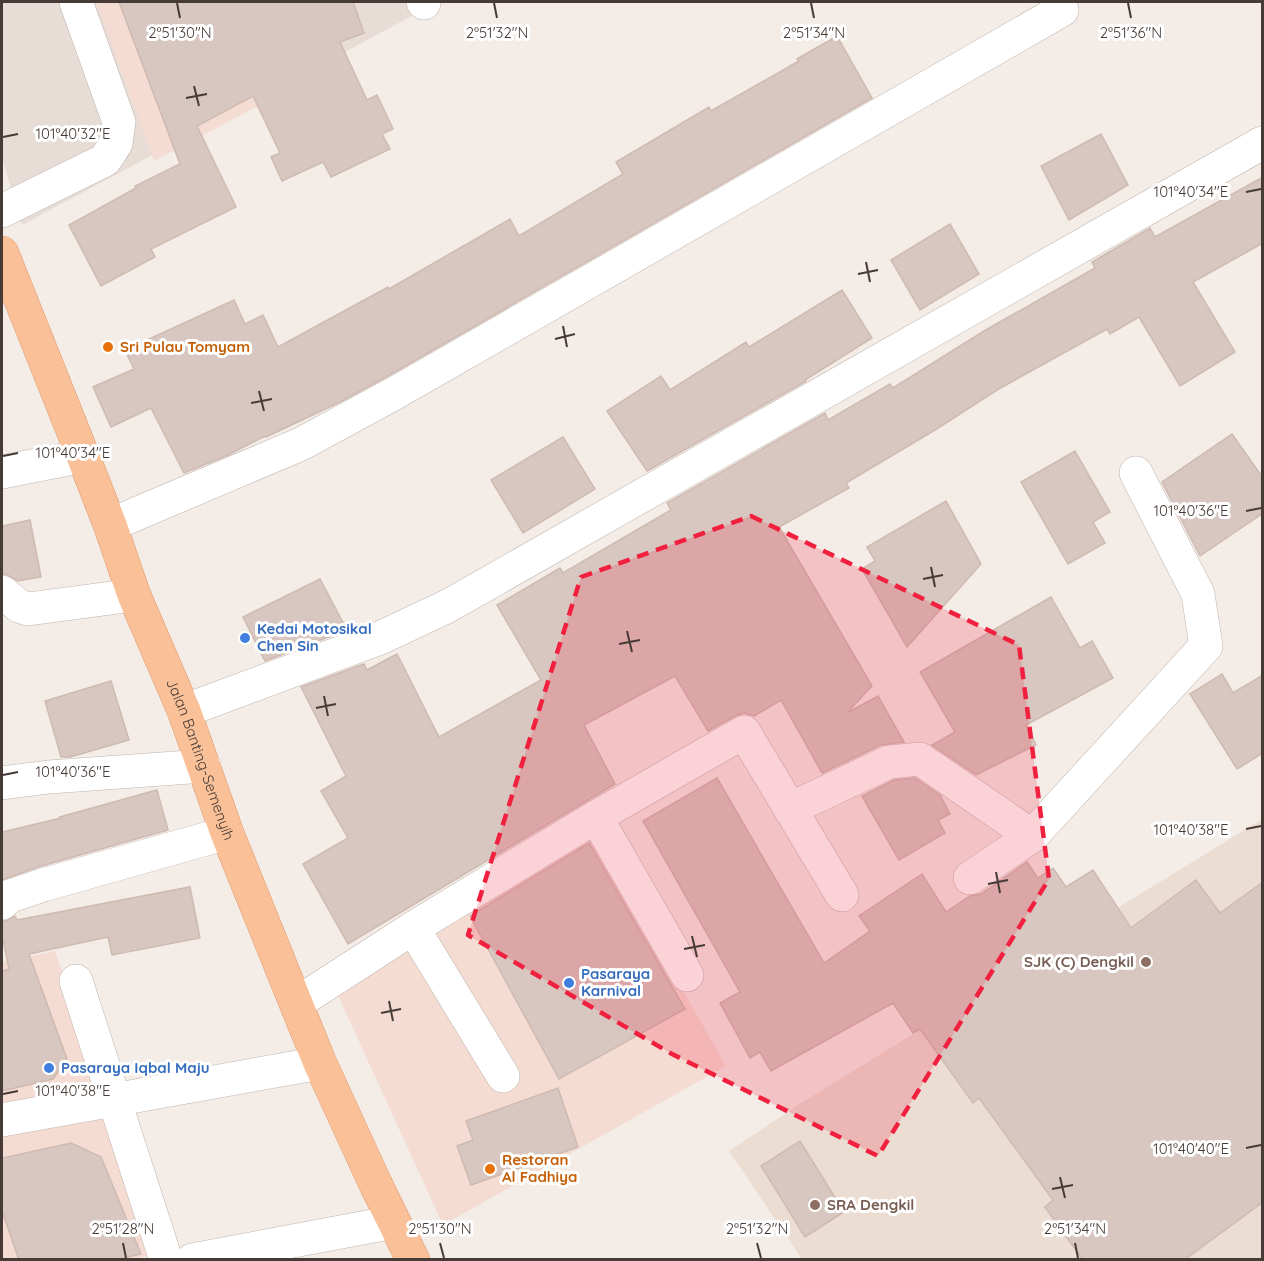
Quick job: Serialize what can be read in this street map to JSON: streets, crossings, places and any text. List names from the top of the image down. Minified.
{"streets":{"main road":["Jalan Banting-Semenyih"]},"places":["Sri Pulau Tomyam","Kedai Motosikal Chen Sin","SJK (C) Dengkil","Pasaraya Karnival","Pasaraya Iqbal Maju","Restoran Al Fadhiya","SRA Dengkil"],"coordinates":["2°51'30\"N","2°51'32\"N","2°51'34\"N","2°51'36\"N","101°40'32\"E","101°40'34\"E","101°40'36\"E","101°40'38\"E","101°40'40\"E","2°51'28\"N"]}
